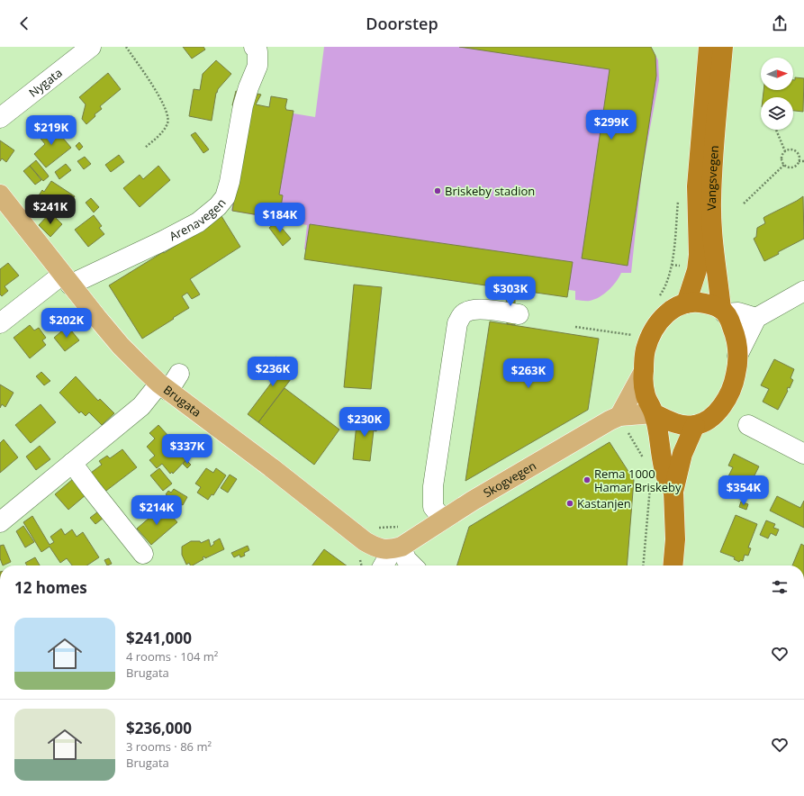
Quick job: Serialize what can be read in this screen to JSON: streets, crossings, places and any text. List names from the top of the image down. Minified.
{"streets":{"highway":["Vangsvegen"],"main road":["Brugata","Skogvegen"],"street":["Nygata","Arenavegen"]},"crossings":[["Vangsvegen","Skogvegen"],["Arenavegen","Brugata"],["Brugata","Skogvegen"]],"places":["Briskeby stadion","Rema 1000 Hamar Briskeby","Kastanjen"],"north":"right","page":{"header":"Doorstep","price":["$299K","$219K","$241K","$184K","$303K","$202K","$236K","$263K","$230K","$337K","$354K","$214K"],"heading":"12 homes","list":[{"name":"$241,000","note":"4 rooms · 104 m² · Brugata"},{"name":"$236,000","note":"3 rooms · 86 m² · Brugata"}]}}
